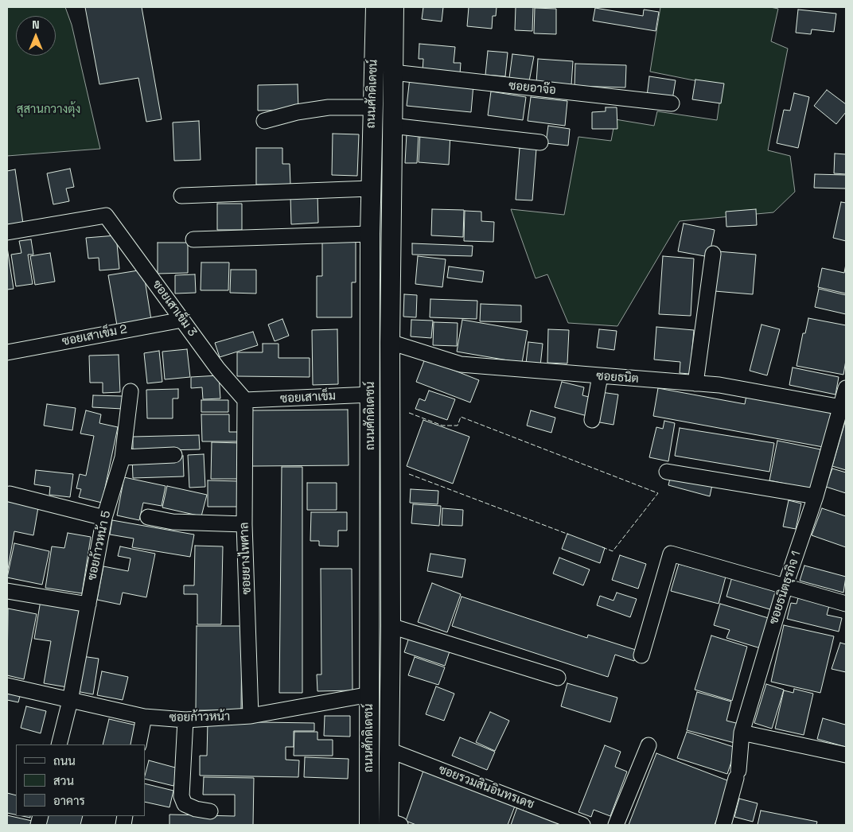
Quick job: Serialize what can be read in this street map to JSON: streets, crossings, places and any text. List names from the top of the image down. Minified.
{"streets":{"main road":["ถนนศักดิเดชน์"],"street":["ซอยอาจ๊อ","ซอยเสาเข็ม 3","ซอยเสาเข็ม 2","ซอยธนิต","ซอยเสาเข็ม","ซอยก้าวหน้า 5","ซอยยางไพศาล","ซอยธนิตธุรกิจ 1","ซอยก้าวหน้า","ซอยรวมสินอินทรเดช"]},"crossings":[["ซอยอาจ๊อ","ถนนศักดิเดชน์"],["ถนนศักดิเดชน์","ซอยธนิต"],["ถนนศักดิเดชน์","ซอยเสาเข็ม"],["ถนนศักดิเดชน์","ซอยก้าวหน้า"],["ถนนศักดิเดชน์","ซอยรวมสินอินทรเดช"],["ซอยเสาเข็ม 3","ซอยเสาเข็ม 2"],["ซอยเสาเข็ม 3","ซอยเสาเข็ม"],["ซอยเสาเข็ม 3","ซอยยางไพศาล"],["ซอยธนิต","ซอยธนิตธุรกิจ 1"],["ซอยเสาเข็ม","ซอยยางไพศาล"],["ซอยก้าวหน้า 5","ซอยก้าวหน้า"],["ซอยยางไพศาล","ซอยก้าวหน้า"]],"parks":["สุสานกวางตุ้ง"],"legend":["ถนน","สวน","อาคาร"],"north":"top"}
